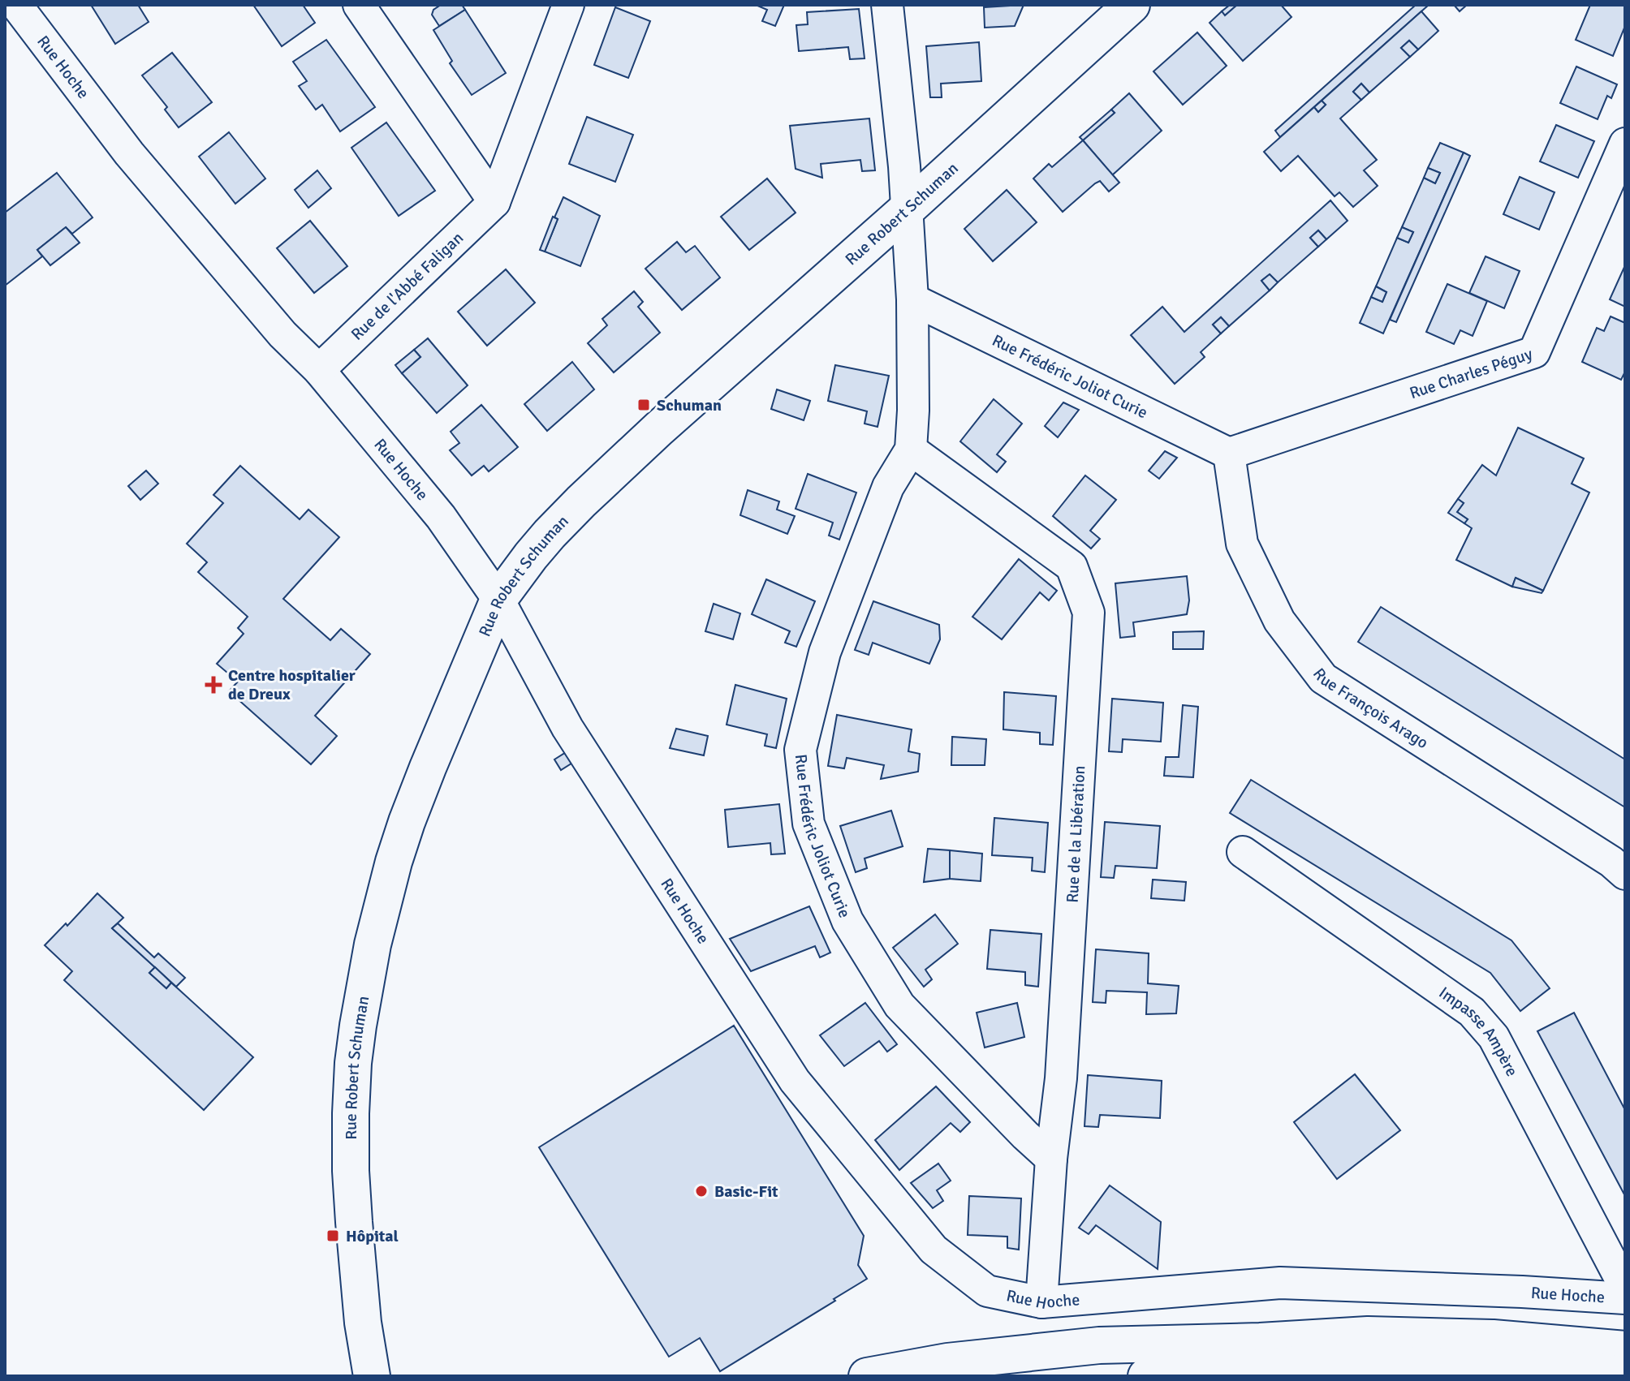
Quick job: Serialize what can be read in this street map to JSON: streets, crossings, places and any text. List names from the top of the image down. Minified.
{"streets":{"street":["Rue Hoche","Rue Robert Schuman","Rue de l'Abbé Faligan","Rue Charles Péguy","Rue Frédéric Joliot Curie","Rue François Arago","Rue de la Libération","Impasse Ampère"]},"crossings":[["Rue Hoche","Rue Robert Schuman"],["Rue Hoche","Rue de l'Abbé Faligan"],["Rue Hoche","Rue de la Libération"],["Rue Robert Schuman","Rue Frédéric Joliot Curie"],["Rue Charles Péguy","Rue Frédéric Joliot Curie"],["Rue Charles Péguy","Rue François Arago"],["Rue Frédéric Joliot Curie","Rue François Arago"],["Rue Frédéric Joliot Curie","Rue de la Libération"]],"places":{"transit":["Schuman","Hôpital"],"health":["Centre hospitalier de Dreux"],"other":["Basic-Fit"]}}
